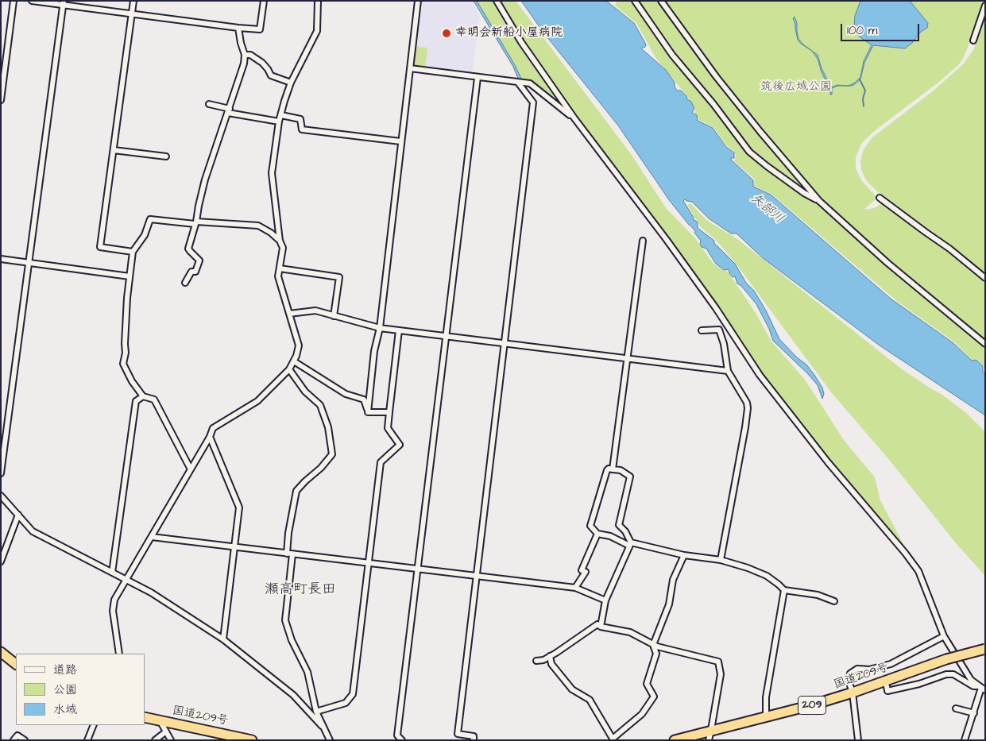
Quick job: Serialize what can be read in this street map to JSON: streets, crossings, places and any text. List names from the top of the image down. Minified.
{"streets":{"highway":["国道209号","209"]},"districts":["瀬高町長田"],"water":["矢部川"],"parks":["筑後広域公園"],"places":["幸明会新船小屋病院"],"legend":["道路","公園","水域"],"scale_bar":"100 m"}
